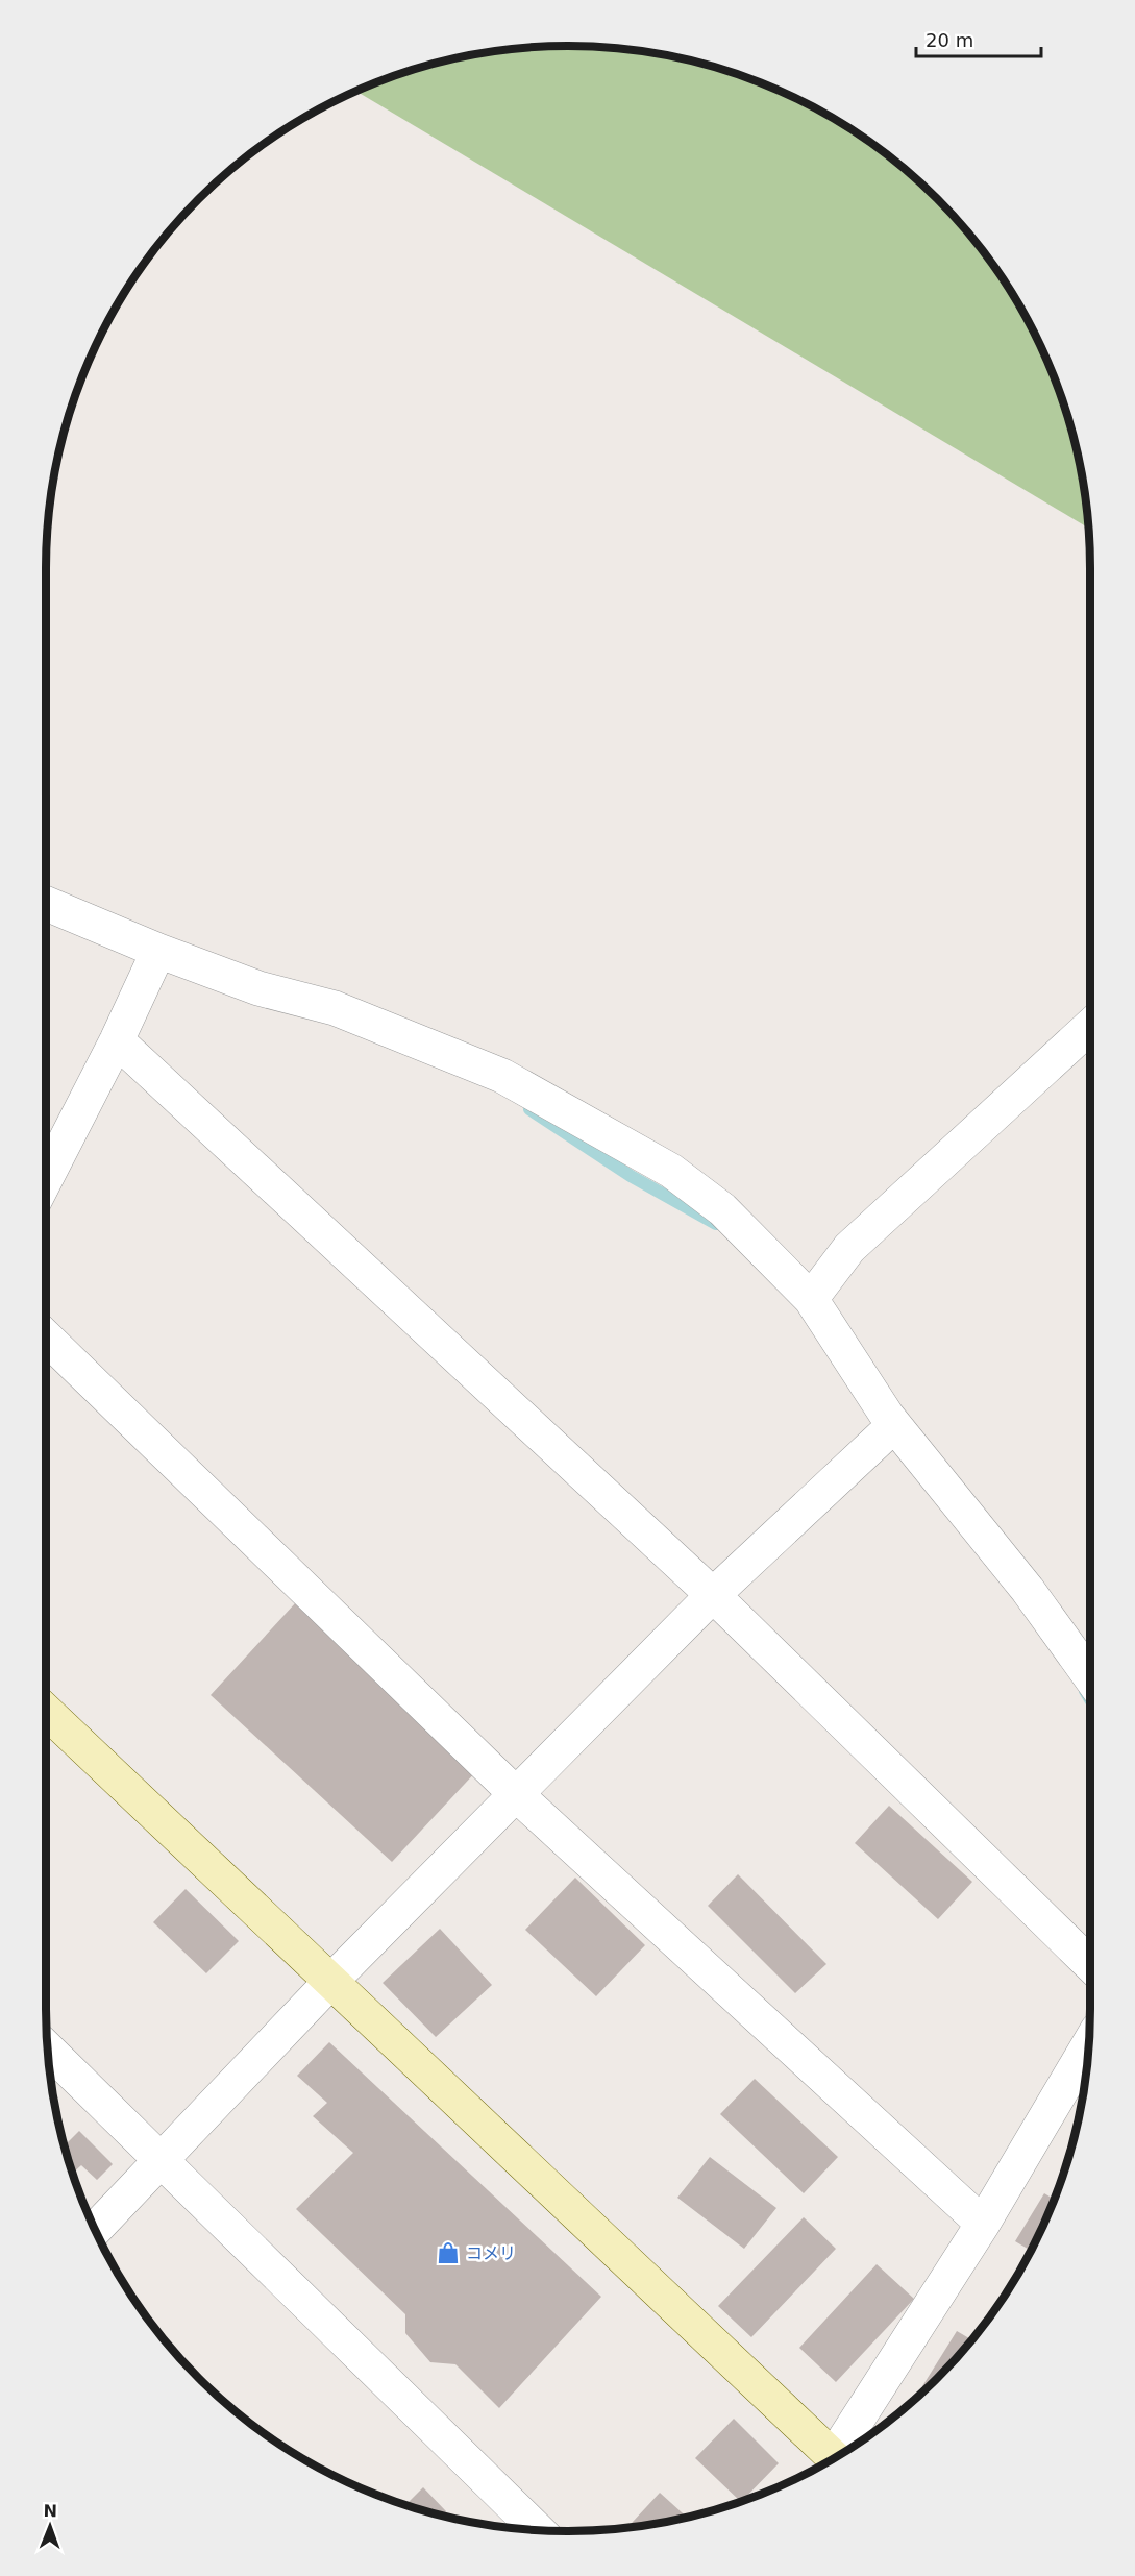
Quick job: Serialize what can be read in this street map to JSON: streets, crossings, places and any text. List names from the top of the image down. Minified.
{"places":{"shop":["コメリ"]},"scale_bar":"20 m","north":"top"}
